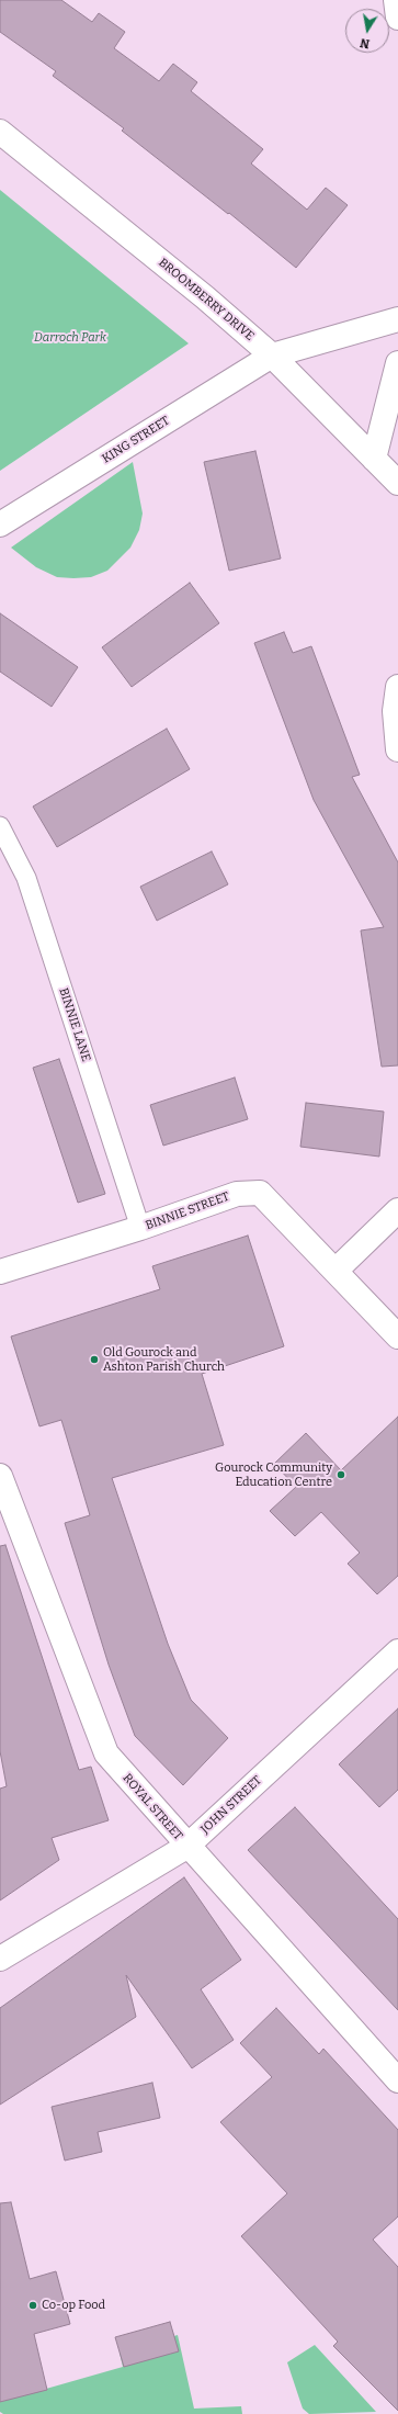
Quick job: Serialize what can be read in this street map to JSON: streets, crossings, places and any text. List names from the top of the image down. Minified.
{"streets":{"street":["BROOMBERRY DRIVE","KING STREET","BINNIE STREET","JOHN STREET","ROYAL STREET"],"lane":["BINNIE LANE"]},"crossings":[["BROOMBERRY DRIVE","KING STREET"],["BINNIE LANE","BINNIE STREET"],["JOHN STREET","ROYAL STREET"]],"parks":["Darroch Park"],"places":["Old Gourock and Ashton Parish Church","Gourock Community Education Centre","Co-op Food"],"north":"bottom"}
